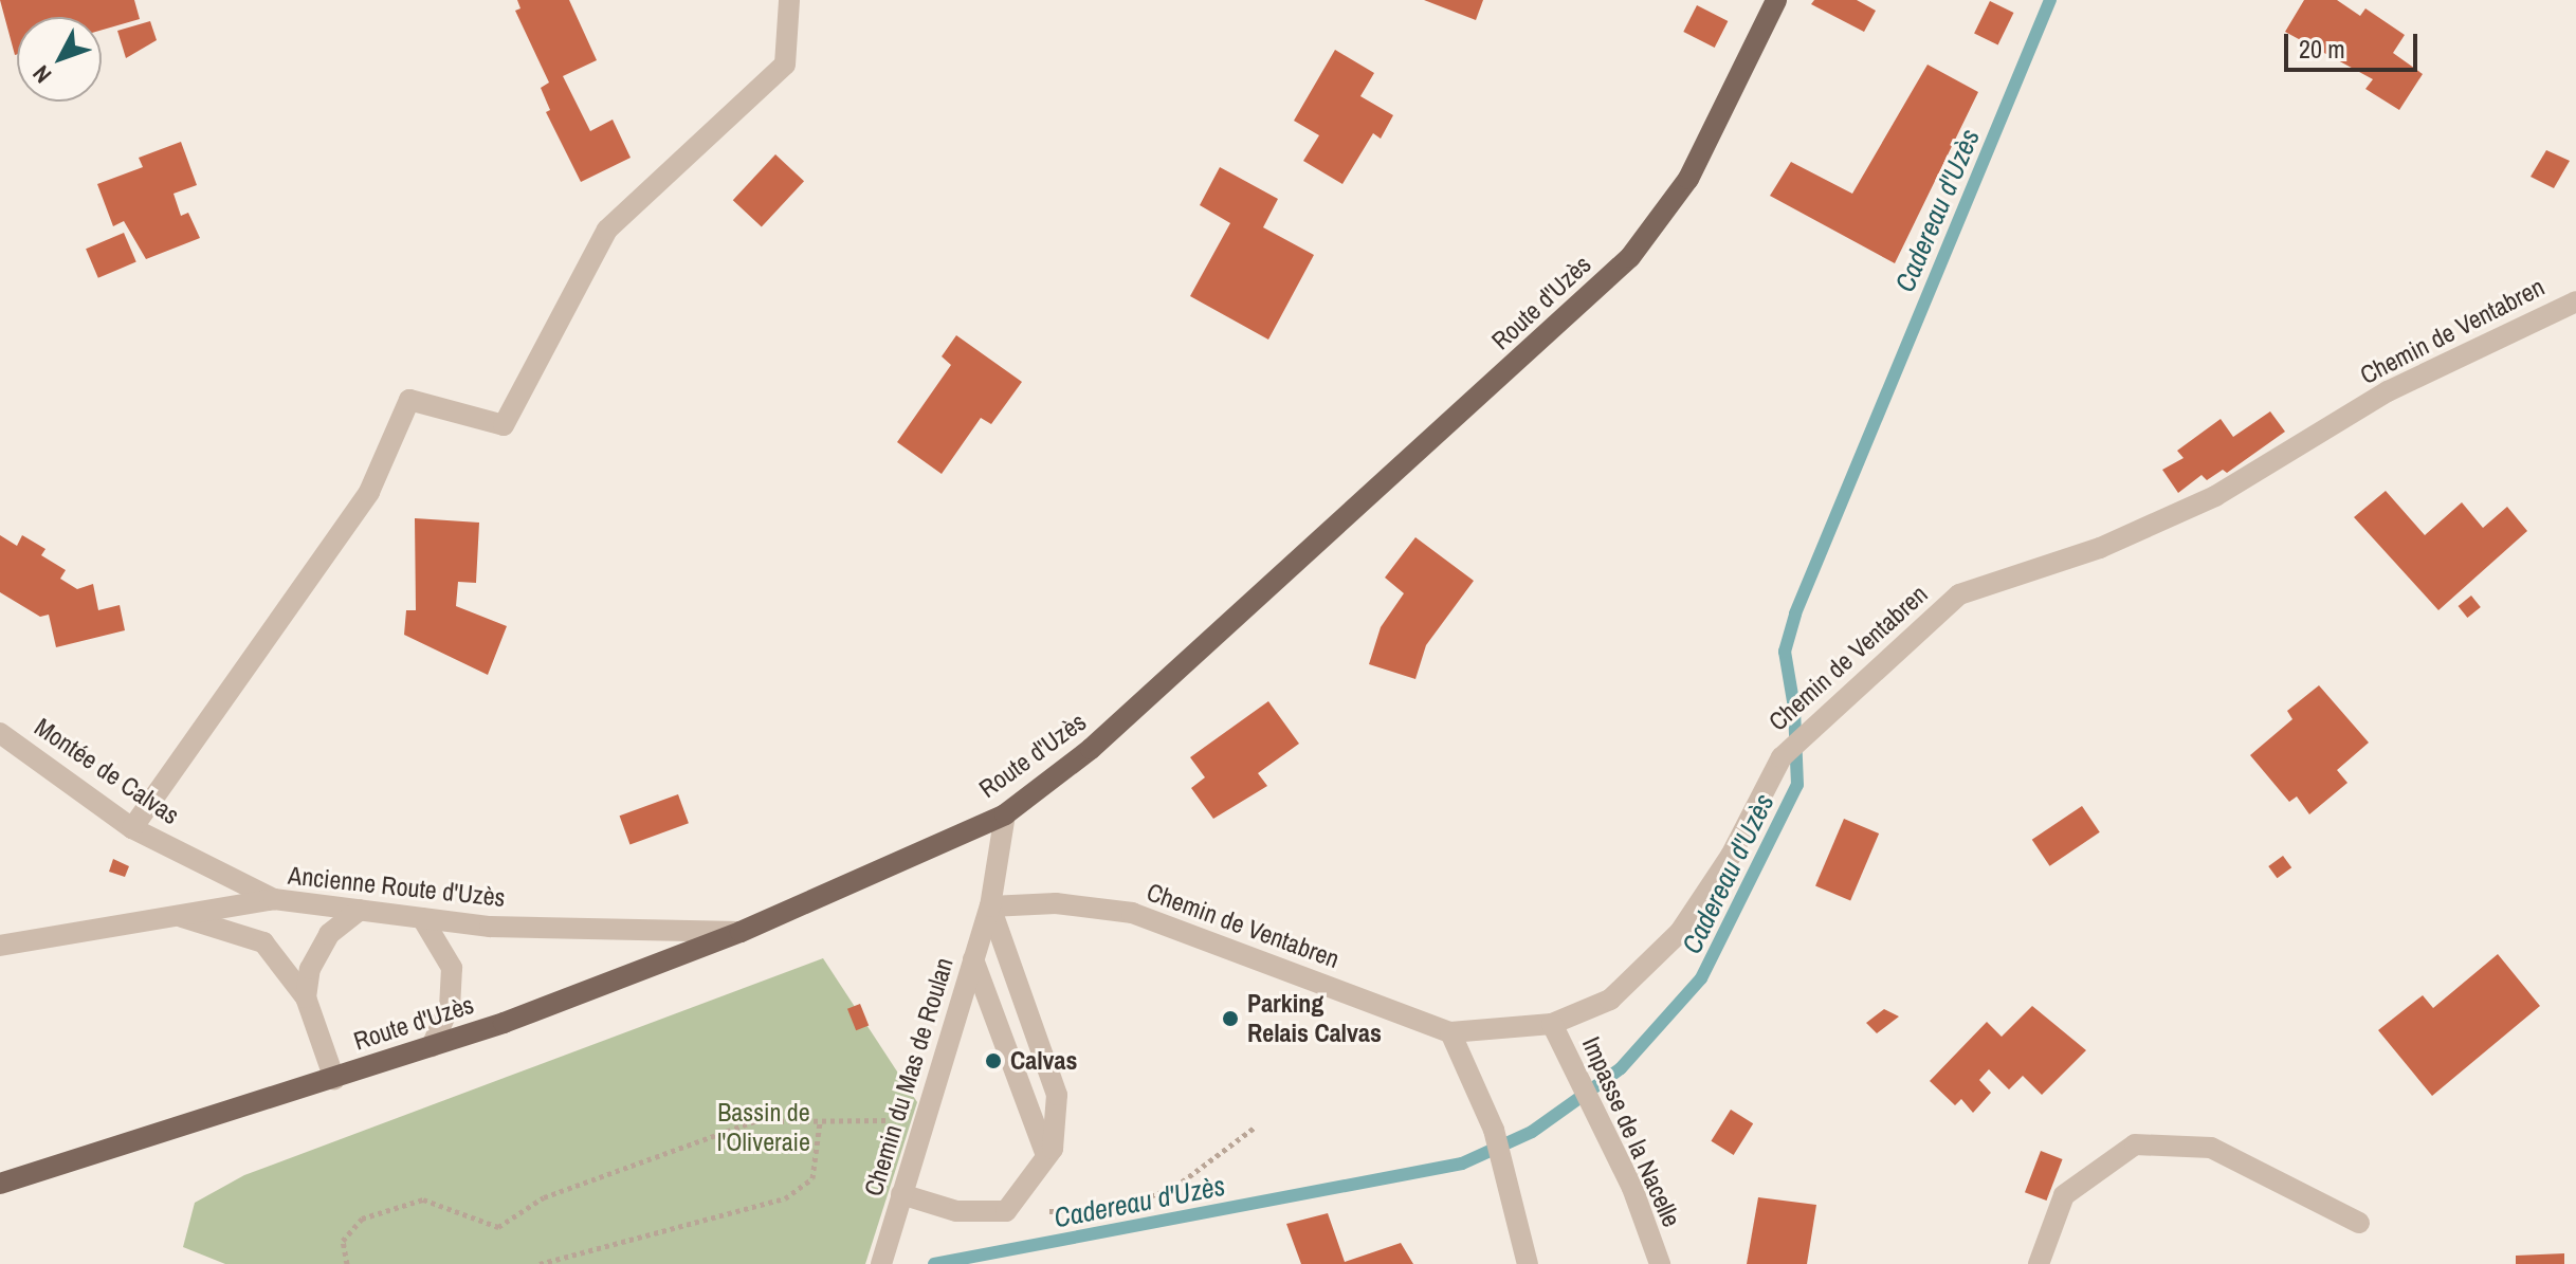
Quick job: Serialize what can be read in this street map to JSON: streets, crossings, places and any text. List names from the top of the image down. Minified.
{"streets":{"main road":["Route d'Uzès"],"street":["Chemin de Ventabren","Montée de Calvas","Ancienne Route d'Uzès","Chemin du Mas de Roulan","Impasse de la Nacelle"]},"crossings":[["Route d'Uzès","Ancienne Route d'Uzès"],["Route d'Uzès","Chemin du Mas de Roulan"],["Chemin de Ventabren","Chemin du Mas de Roulan"],["Chemin de Ventabren","Impasse de la Nacelle"],["Montée de Calvas","Ancienne Route d'Uzès"]],"water":["Cadereau d'Uzès"],"parks":["Bassin de l'Oliveraie"],"places":["Parking Relais Calvas","Calvas"],"scale_bar":"20 m","north":"bottom left"}
